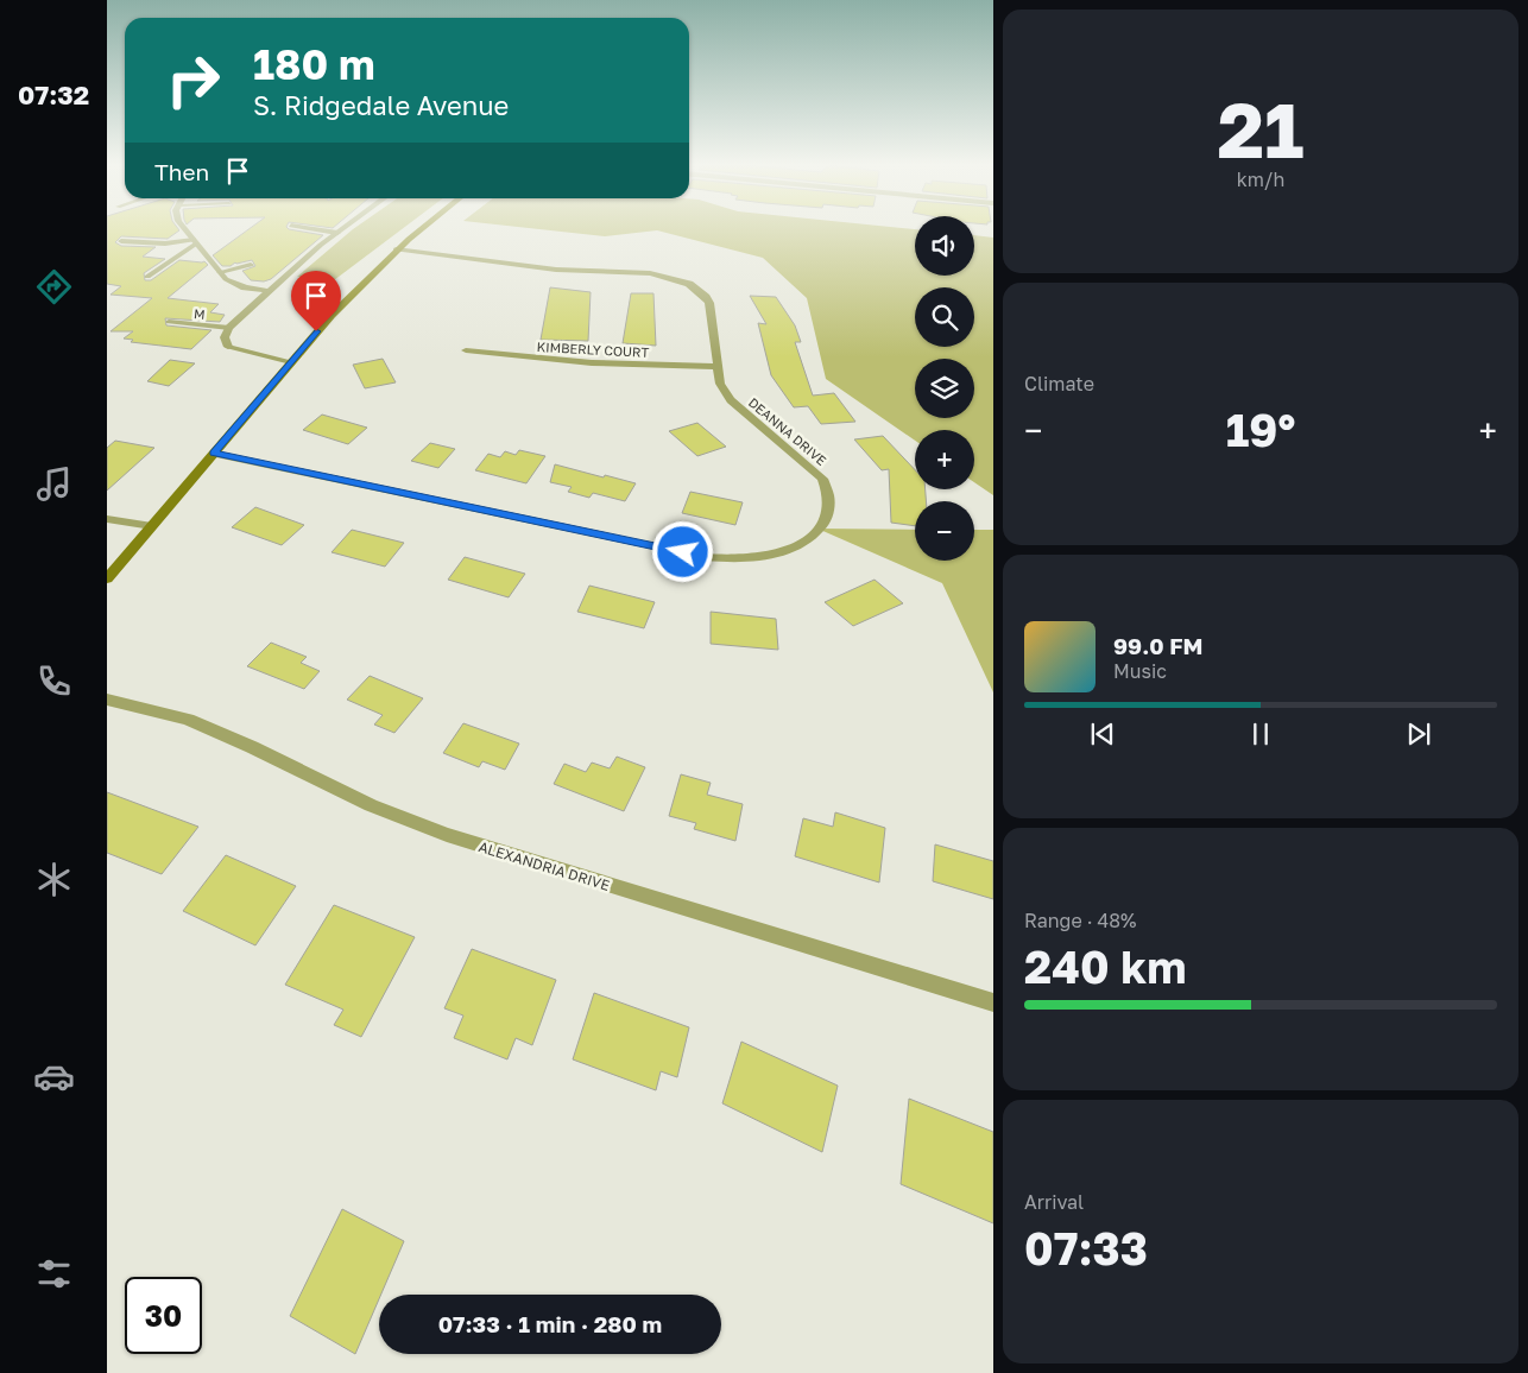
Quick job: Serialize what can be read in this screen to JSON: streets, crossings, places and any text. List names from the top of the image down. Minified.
{"streets":{"street":["KIMBERLY COURT","DEANNA DRIVE","ALEXANDRIA DRIVE"],"lane":["M"]},"crossings":[["KIMBERLY COURT","DEANNA DRIVE"]],"page":{"tabs":"07:32","tile":[["21","km/h"],"Climate",["Range · 48%","240 km"],["Arrival","07:33"]],"turn":["180 m","S. Ridgedale Avenue"],"then":"Then","map_buttons":["+","−"],"heat":["−","19°","+"],"song":["99.0 FM","Music"],"limit":"30","trip":"07:33 · 1 min · 280 m"}}
